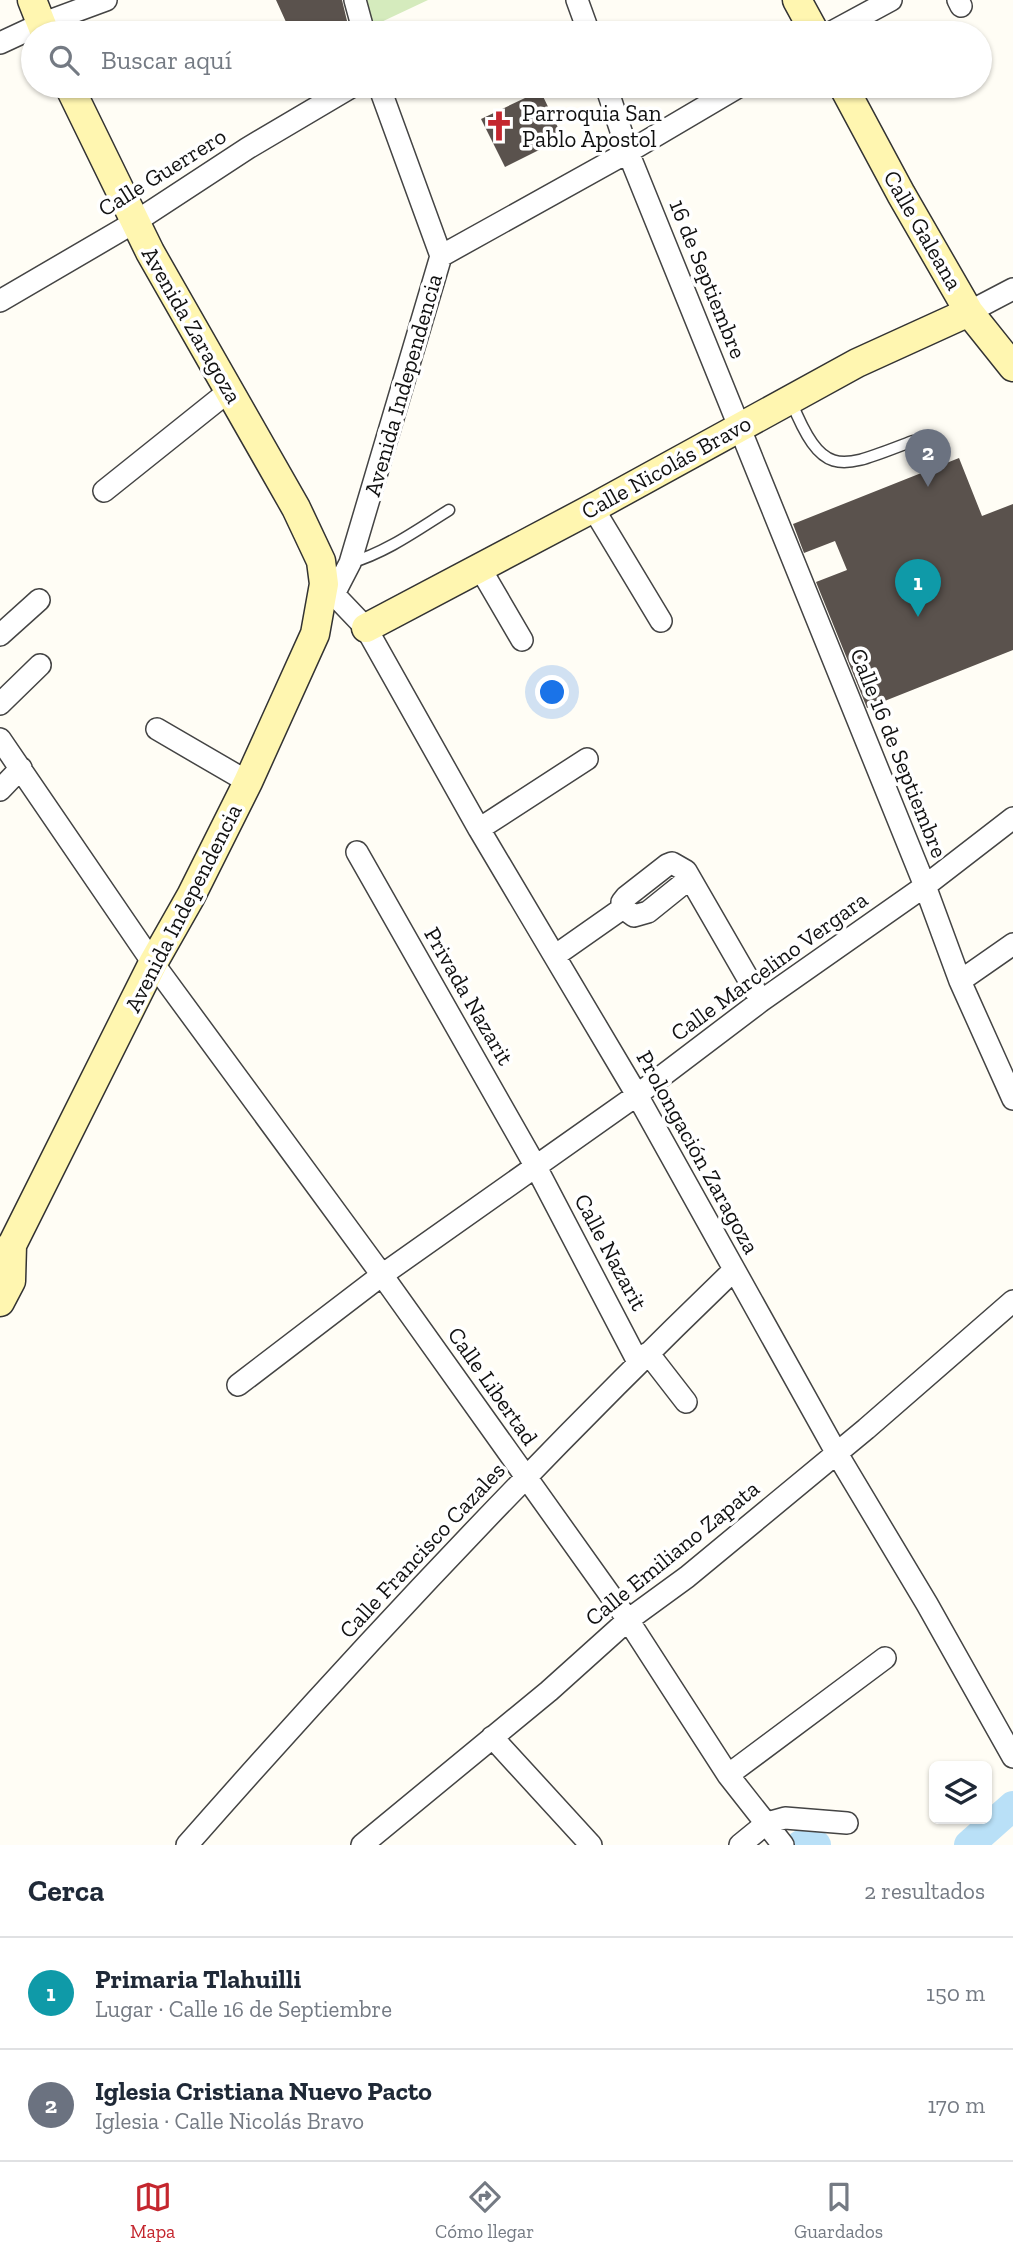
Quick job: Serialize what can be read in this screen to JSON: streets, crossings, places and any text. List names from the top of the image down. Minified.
{"streets":{"main road":["Calle Galeana","Avenida Zaragoza","Avenida Independencia","Calle Nicolás Bravo"],"street":["Calle Guerrero","16 de Septiembre","Calle 16 de Septiembre","Calle Marcelino Vergara","Privada Nazarit","Prolongación Zaragoza","Calle Nazarit","Calle Libertad","Calle Francisco Cazales","Calle Emiliano Zapata"]},"crossings":[["Calle Guerrero","Avenida Zaragoza"],["Calle Galeana","Calle Nicolás Bravo"],["16 de Septiembre","Calle Nicolás Bravo"],["16 de Septiembre","Calle 16 de Septiembre"],["Avenida Zaragoza","Avenida Independencia"],["Avenida Zaragoza","Prolongación Zaragoza"],["Avenida Independencia","Prolongación Zaragoza"],["Avenida Independencia","Calle Libertad"],["Calle Nicolás Bravo","Calle 16 de Septiembre"],["Calle Nicolás Bravo","Prolongación Zaragoza"],["Calle 16 de Septiembre","Calle Marcelino Vergara"],["Calle Marcelino Vergara","Privada Nazarit"],["Calle Marcelino Vergara","Prolongación Zaragoza"],["Calle Marcelino Vergara","Calle Nazarit"],["Calle Marcelino Vergara","Calle Libertad"],["Privada Nazarit","Calle Nazarit"],["Prolongación Zaragoza","Calle Francisco Cazales"],["Prolongación Zaragoza","Calle Emiliano Zapata"],["Calle Nazarit","Calle Francisco Cazales"],["Calle Libertad","Calle Francisco Cazales"],["Calle Libertad","Calle Emiliano Zapata"]],"places":{"church":["Parroquia San Pablo Apostol"]},"page":{"search":"Buscar aquí","pins":["2","1"],"heading":["Cerca","2 resultados"],"list":[{"mark":"1","name":"Primaria Tlahuilli","note":"Lugar · Calle 16 de Septiembre","value":"150 m"},{"mark":"2","name":"Iglesia Cristiana Nuevo Pacto","note":"Iglesia · Calle Nicolás Bravo","value":"170 m"}],"nav":["Mapa","Cómo llegar","Guardados"]}}
